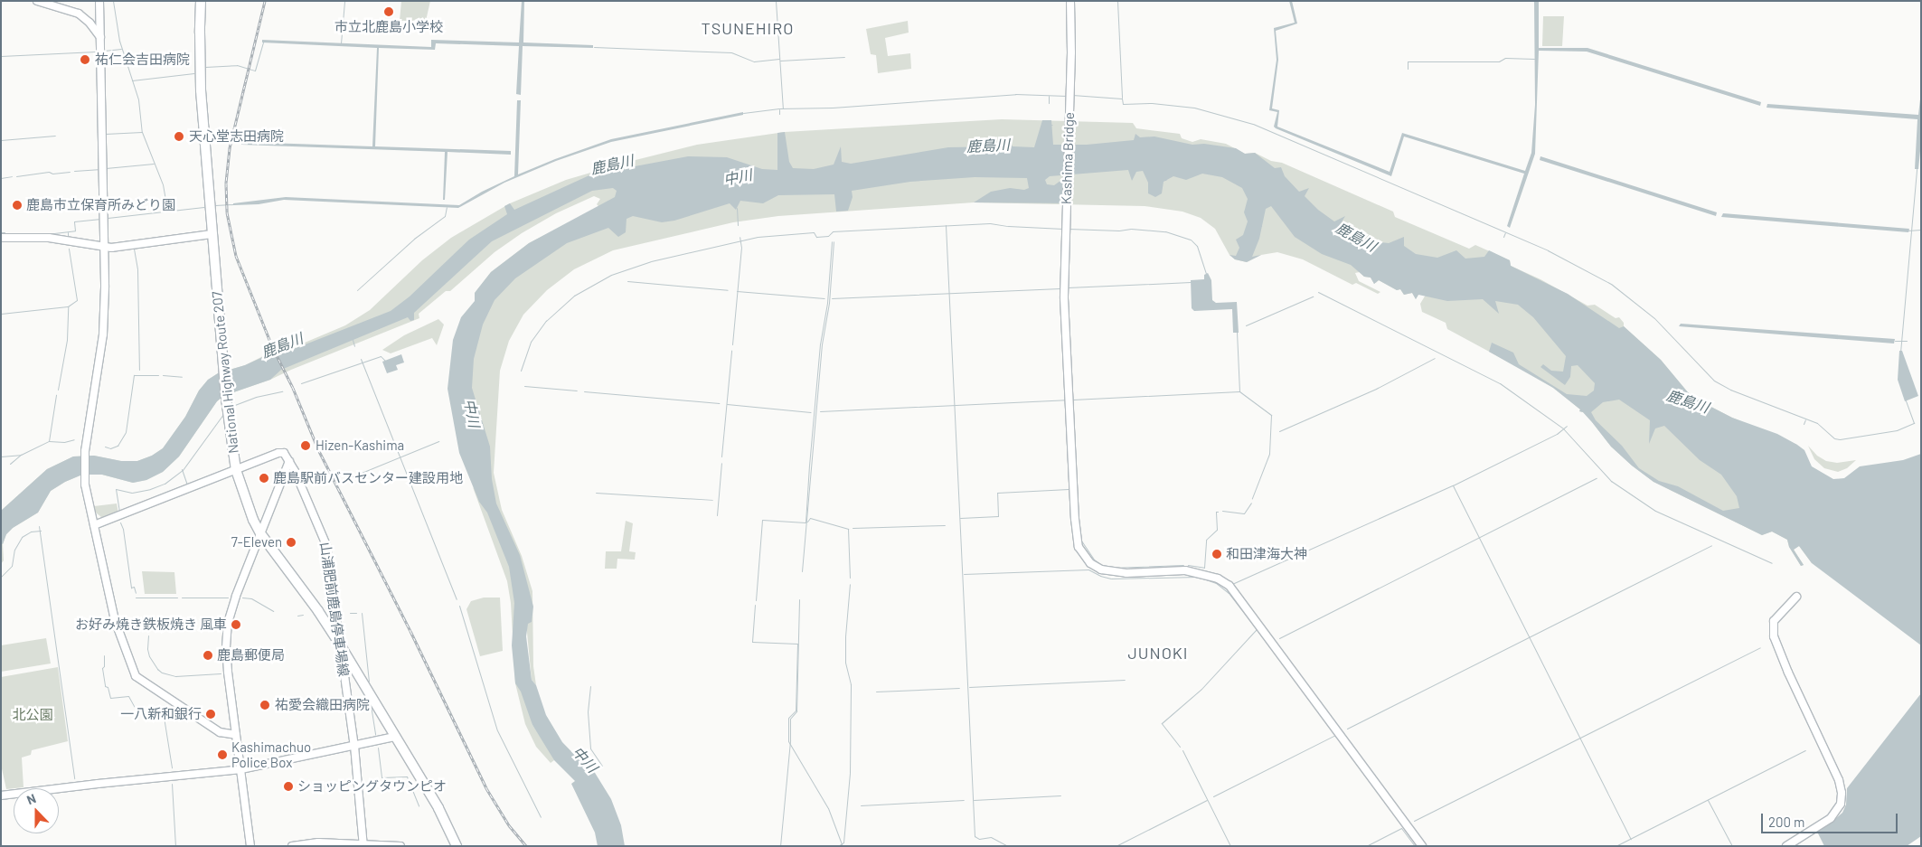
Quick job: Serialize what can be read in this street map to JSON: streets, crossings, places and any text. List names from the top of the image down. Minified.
{"streets":{"highway":["National Highway Route 207"],"street":["Kashima Bridge","山浦肥前鹿島停車場線"]},"crossings":[["National Highway Route 207","山浦肥前鹿島停車場線"]],"districts":["TSUNEHIRO","JUNOKI"],"water":["鹿島川","中川"],"parks":["北公園"],"places":["市立北鹿島小学校","祐仁会吉田病院","天心堂志田病院","鹿島市立保育所みどり園","Hizen-Kashima","鹿島駅前バスセンター建設用地","7-Eleven","和田津海大神","お好み焼き鉄板焼き 風車","鹿島郵便局","祐愛会織田病院","一八新和銀行","Kashimachuo Police Box","ショッピングタウンピオ"],"scale_bar":"200 m","north":"top"}
